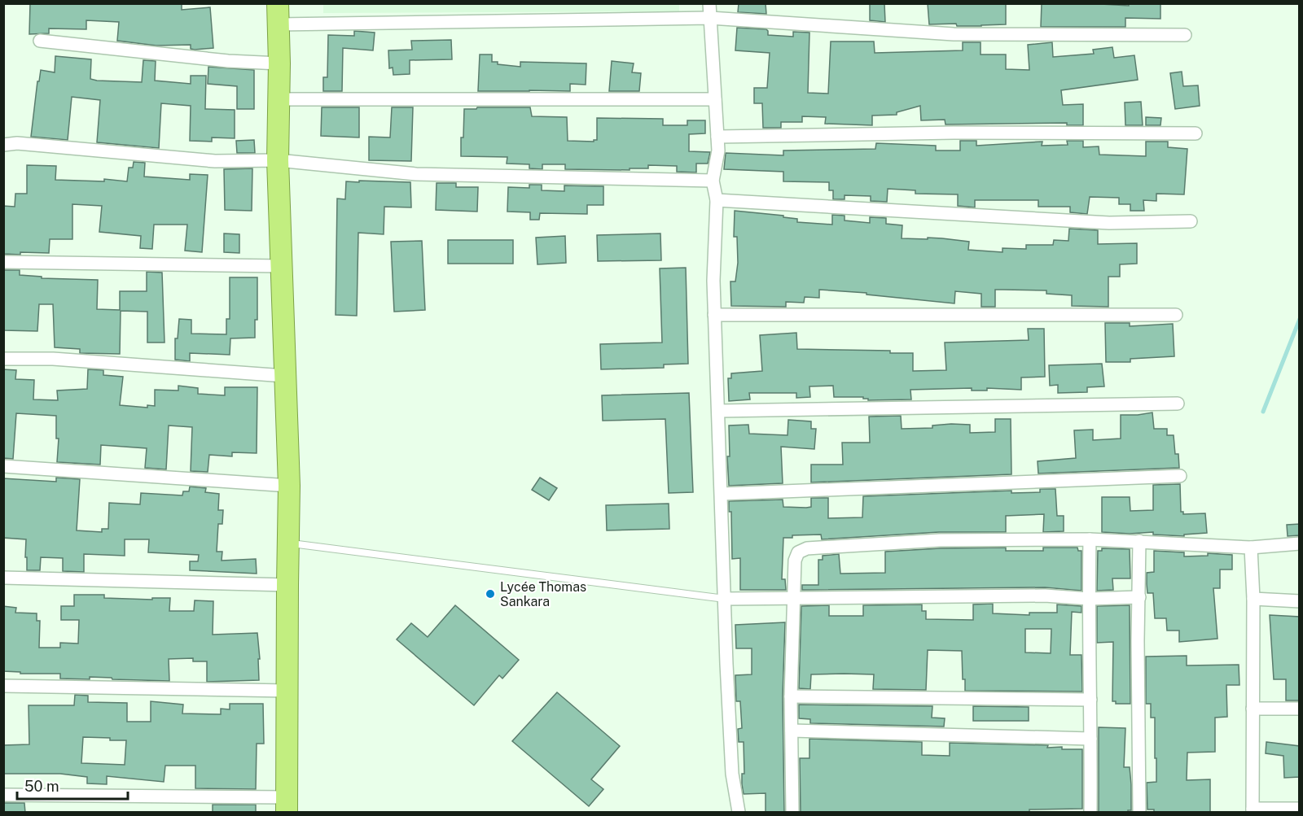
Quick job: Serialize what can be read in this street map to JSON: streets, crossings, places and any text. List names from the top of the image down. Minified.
{"places":["Lycée Thomas Sankara"],"scale_bar":"50 m"}
